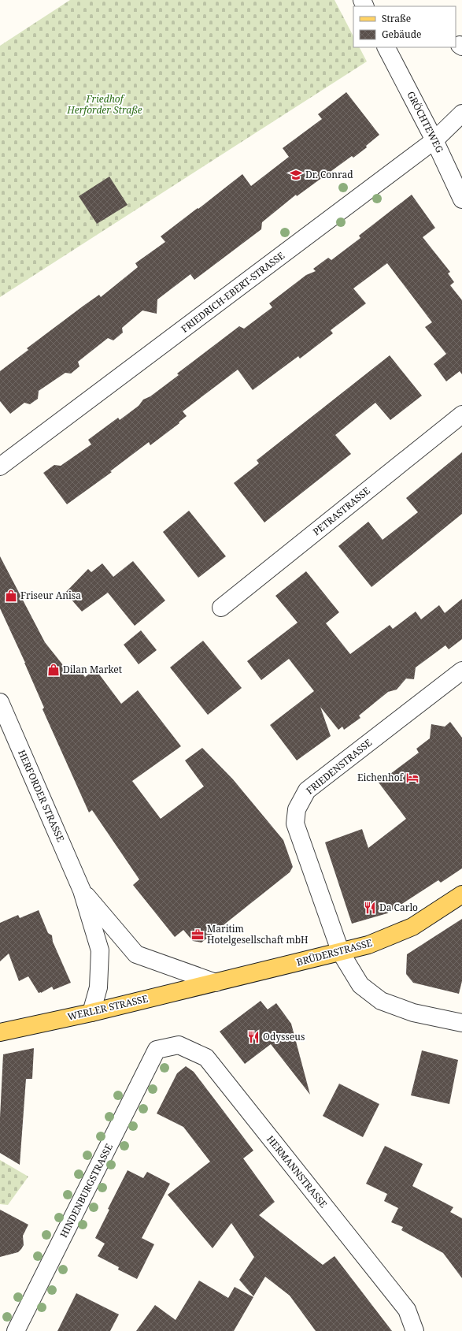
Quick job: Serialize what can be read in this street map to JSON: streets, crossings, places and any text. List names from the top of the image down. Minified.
{"streets":{"main road":["BRÜDERSTRASSE","WERLER STRASSE"],"street":["GRÖCHTEWEG","FRIEDRICH-EBERT-STRASSE","PETRASTRASSE","FRIEDENSTRASSE","HERFORDER STRASSE","HERMANNSTRASSE","HINDENBURGSTRASSE"]},"crossings":[["GRÖCHTEWEG","FRIEDRICH-EBERT-STRASSE"],["FRIEDENSTRASSE","BRÜDERSTRASSE"],["HERFORDER STRASSE","BRÜDERSTRASSE"],["HERFORDER STRASSE","WERLER STRASSE"],["BRÜDERSTRASSE","WERLER STRASSE"],["HERMANNSTRASSE","HINDENBURGSTRASSE"]],"parks":["Friedhof Herforder Straße"],"places":{"school or university":["Dr. Conrad"],"shop":["Friseur Anisa","Dilan Market"],"hotel":["Eichenhof"],"restaurant":["Da Carlo","Odysseus"],"office":["Maritim Hotelgesellschaft mbH"]},"legend":["Straße","Gebäude"]}
